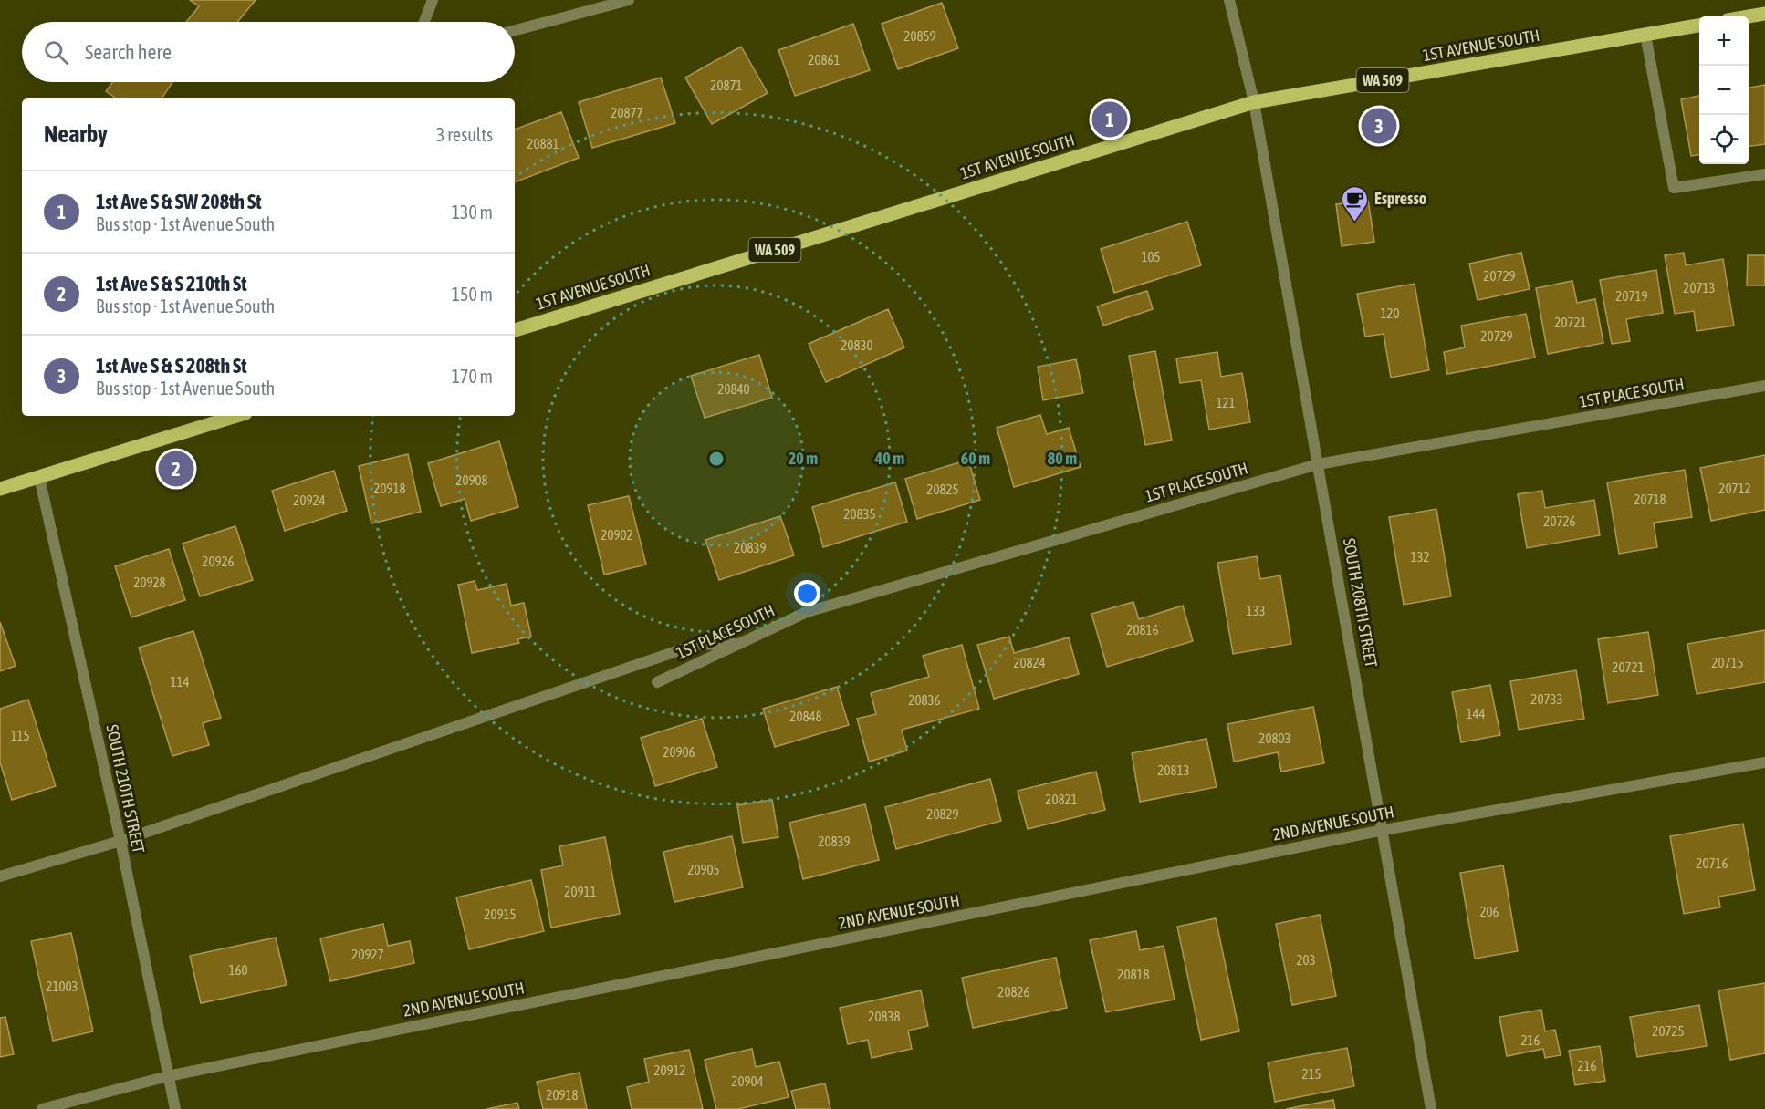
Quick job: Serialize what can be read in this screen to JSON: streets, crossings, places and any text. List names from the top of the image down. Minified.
{"streets":{"main road":["1ST AVENUE SOUTH","WA 509"],"street":["1ST PLACE SOUTH","SOUTH 208TH STREET","SOUTH 210TH STREET","2ND AVENUE SOUTH"]},"crossings":[["1ST AVENUE SOUTH","SOUTH 208TH STREET"],["1ST PLACE SOUTH","SOUTH 208TH STREET"],["SOUTH 208TH STREET","2ND AVENUE SOUTH"],["SOUTH 210TH STREET","2ND AVENUE SOUTH"]],"places":{"cafe":["Espresso"]},"house_numbers":["20859","20861","20871","20877","20881","105","20729","20713","20719","120","20721","20729","20830","20840","121","20908","20918","20712","20825","20718","20924","20835","20726","20902","20839","132","20926","20928","133","20816","20824","20715","20721","114","20733","20836","144","20848","115","20803","20906","20813","20821","20829","20839","20716","20905","20911","206","20915","20927","203","160","20818","21003","20826","20838","20725","216","216","20912","215","20904","20918"],"page":{"map_buttons":["+","−"],"search":"Search here","heading":["Nearby","3 results"],"pins":["1","3","2"],"list":[{"mark":"1","name":"1st Ave S & SW 208th St","note":"Bus stop · 1st Avenue South","value":"130 m"},{"mark":"2","name":"1st Ave S & S 210th St","note":"Bus stop · 1st Avenue South","value":"150 m"},{"mark":"3","name":"1st Ave S & S 208th St","note":"Bus stop · 1st Avenue South","value":"170 m"}]},"rings":["20 m","40 m","60 m","80 m"]}
